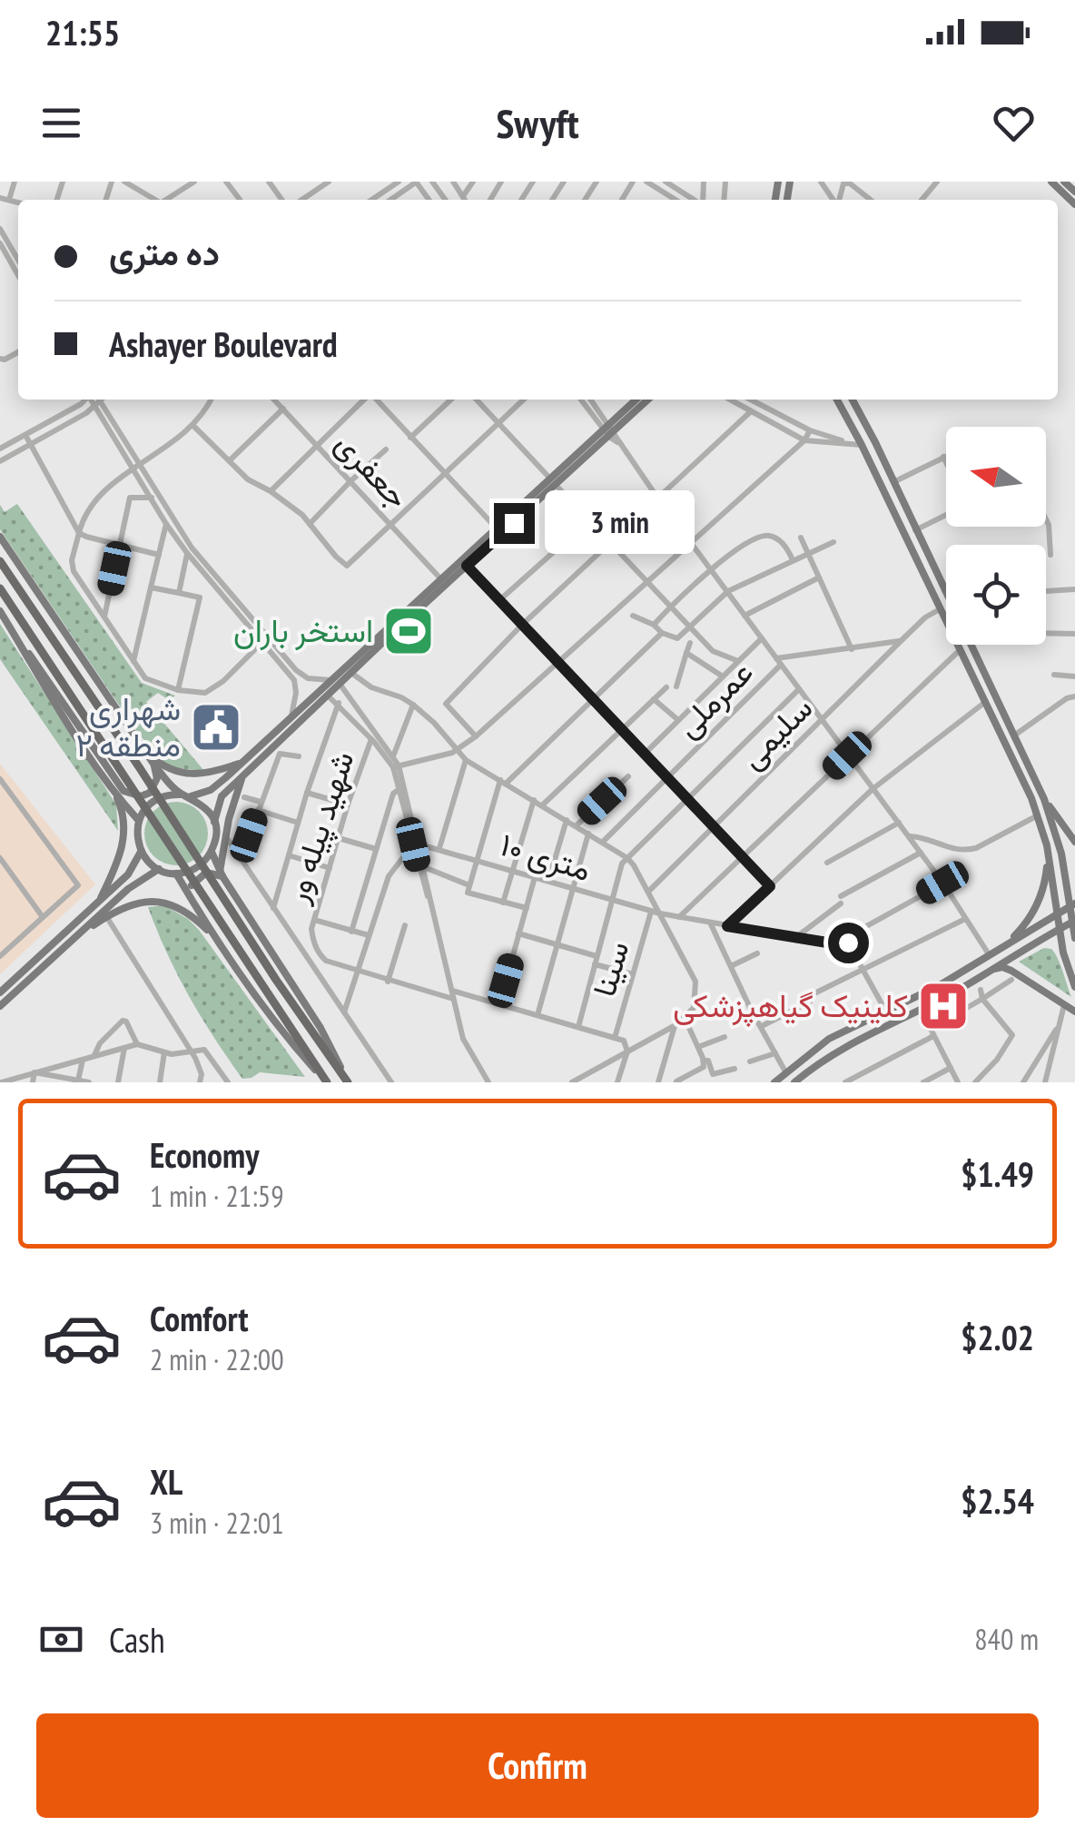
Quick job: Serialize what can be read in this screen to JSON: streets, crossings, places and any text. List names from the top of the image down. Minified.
{"streets":{"street":["جعفری","عمرملی","سلیمی","شهید پیله ور","۱۰ متری","سینا"]},"crossings":[["۱۰ متری","سینا"]],"places":{"sports":["استخر باران"],"public building":["شهراری منطقه ۲"],"hospital":["کلینیک گیاهپزشکی"]},"north":"left","page":{"status":"21:55","header":"Swyft","banner":["ده متری","Ashayer Boulevard"],"bubble":"3 min","list":[{"name":"Economy","note":"1 min · 21:59","value":"$1.49"},{"name":"Comfort","note":"2 min · 22:00","value":"$2.02"},{"name":"XL","note":"3 min · 22:01","value":"$2.54"}],"pay":["Cash","840 m"],"buttons":"Confirm"}}
